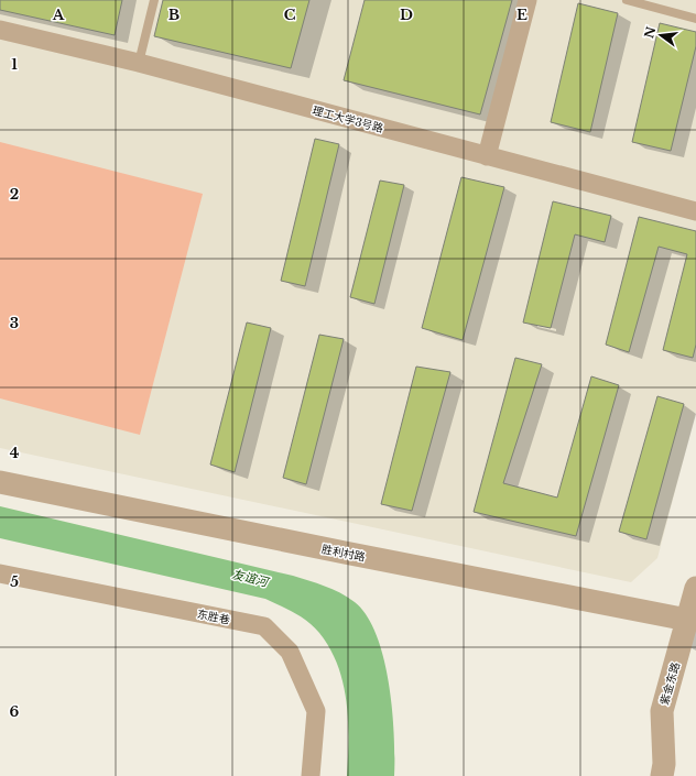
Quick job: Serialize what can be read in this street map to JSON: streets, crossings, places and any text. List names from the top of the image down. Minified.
{"streets":{"street":["理工大学3号路","胜利村路","东胜巷","紫金东路"]},"crossings":[["胜利村路","紫金东路"]],"water":["友谊河"],"north":"left","grid":{"columns":["A","B","C","D","E"],"rows":["1","2","3","4","5","6"]}}
